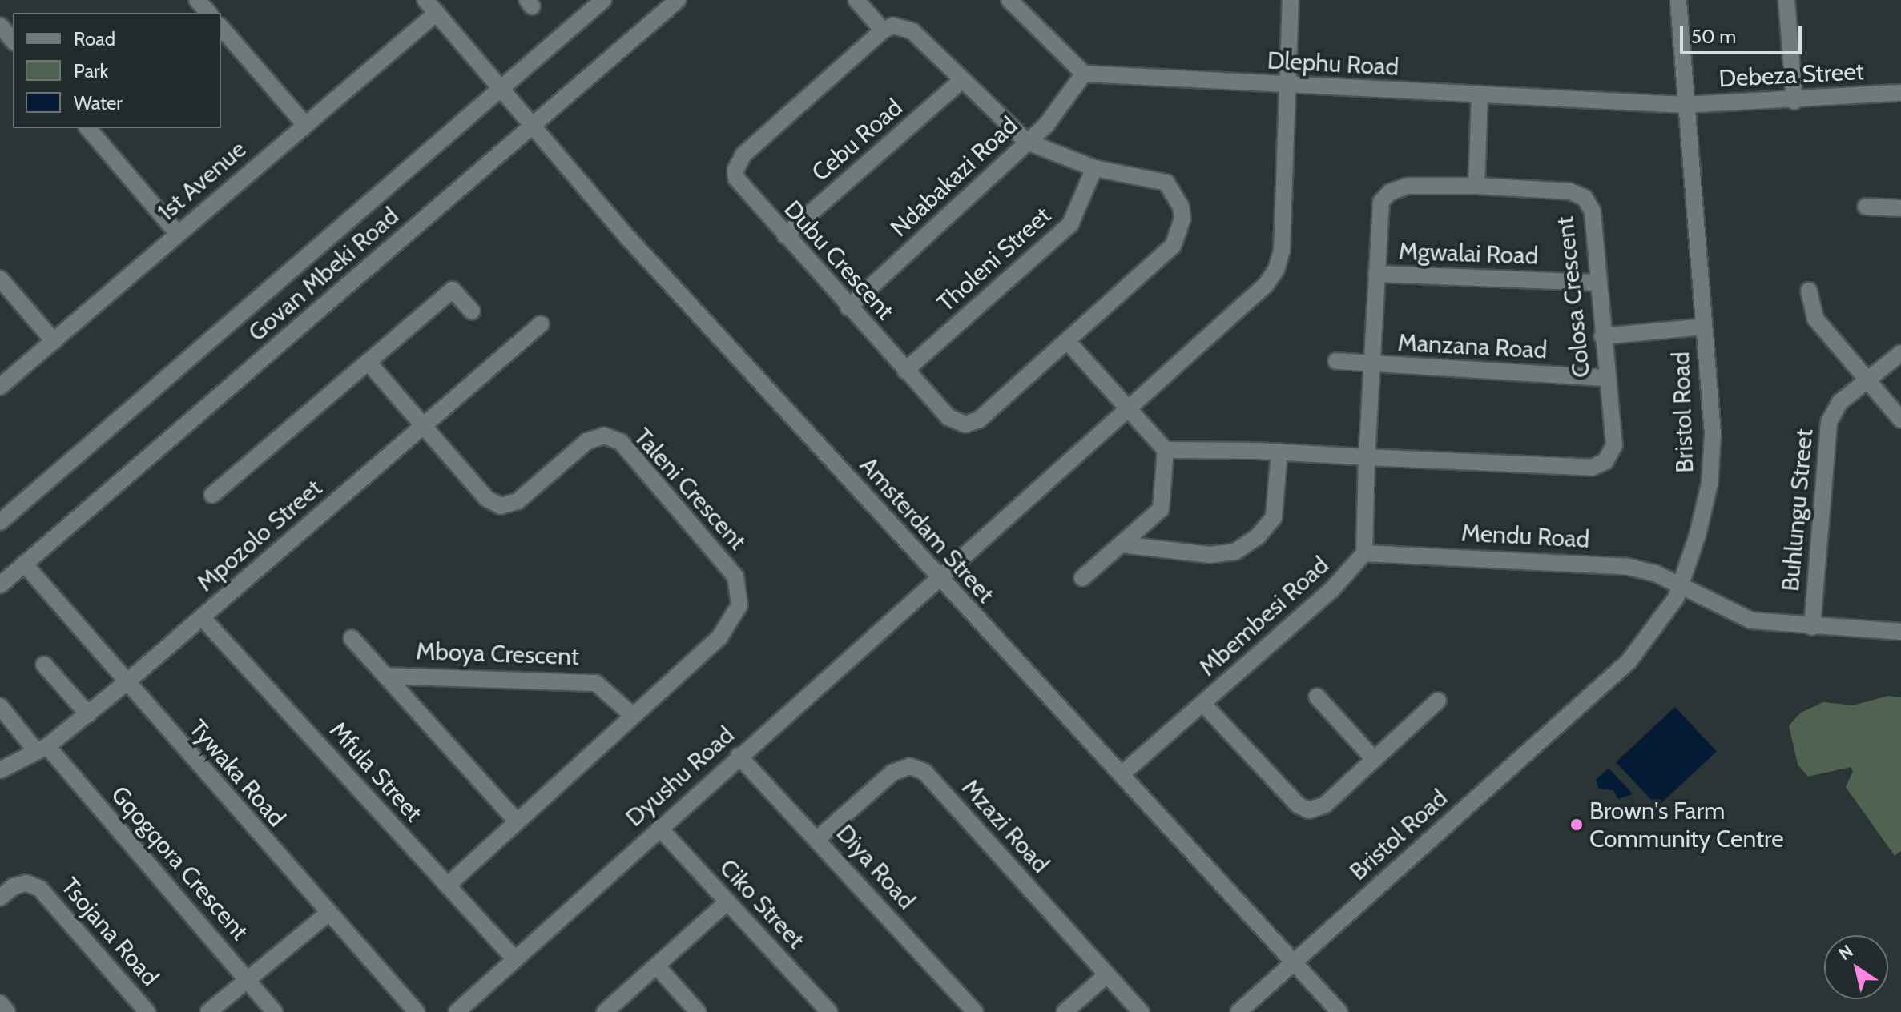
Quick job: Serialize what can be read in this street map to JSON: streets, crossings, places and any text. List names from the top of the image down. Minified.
{"streets":{"street":["Dlephu Road","Debeza Street","Cebu Road","Ndabakazi Road","1st Avenue","Mgwalai Road","Tholeni Street","Dubu Crescent","Govan Mbeki Road","Colosa Crescent","Manzana Road","Bristol Road","Taleni Crescent","Buhlungu Street","Amsterdam Street","Mpozolo Street","Mendu Road","Mbembesi Road","Mboya Crescent","Mfula Street","Tywaka Road","Dyushu Road","Mzazi Road","Gqogqora Crescent","Diya Road","Ciko Street","Tsojana Road"]},"crossings":[["Dlephu Road","Debeza Street"],["Dlephu Road","Ndabakazi Road"],["Dlephu Road","Bristol Road"],["Dlephu Road","Dyushu Road"],["Debeza Street","Bristol Road"],["Cebu Road","Dubu Crescent"],["Ndabakazi Road","Dubu Crescent"],["1st Avenue","Amsterdam Street"],["Mgwalai Road","Colosa Crescent"],["Tholeni Street","Dubu Crescent"],["Govan Mbeki Road","Amsterdam Street"],["Govan Mbeki Road","Tywaka Road"],["Colosa Crescent","Manzana Road"],["Colosa Crescent","Mbembesi Road"],["Bristol Road","Amsterdam Street"],["Bristol Road","Mendu Road"],["Taleni Crescent","Mpozolo Street"],["Taleni Crescent","Mboya Crescent"],["Taleni Crescent","Mfula Street"],["Buhlungu Street","Mendu Road"],["Amsterdam Street","Mbembesi Road"],["Amsterdam Street","Dyushu Road"],["Mpozolo Street","Mfula Street"],["Mpozolo Street","Tywaka Road"],["Mpozolo Street","Gqogqora Crescent"],["Mendu Road","Mbembesi Road"],["Mfula Street","Dyushu Road"],["Dyushu Road","Diya Road"],["Dyushu Road","Ciko Street"],["Mzazi Road","Diya Road"]],"places":["Brown's Farm Community Centre"],"legend":["Road","Park","Water"],"scale_bar":"50 m","north":"top left"}
